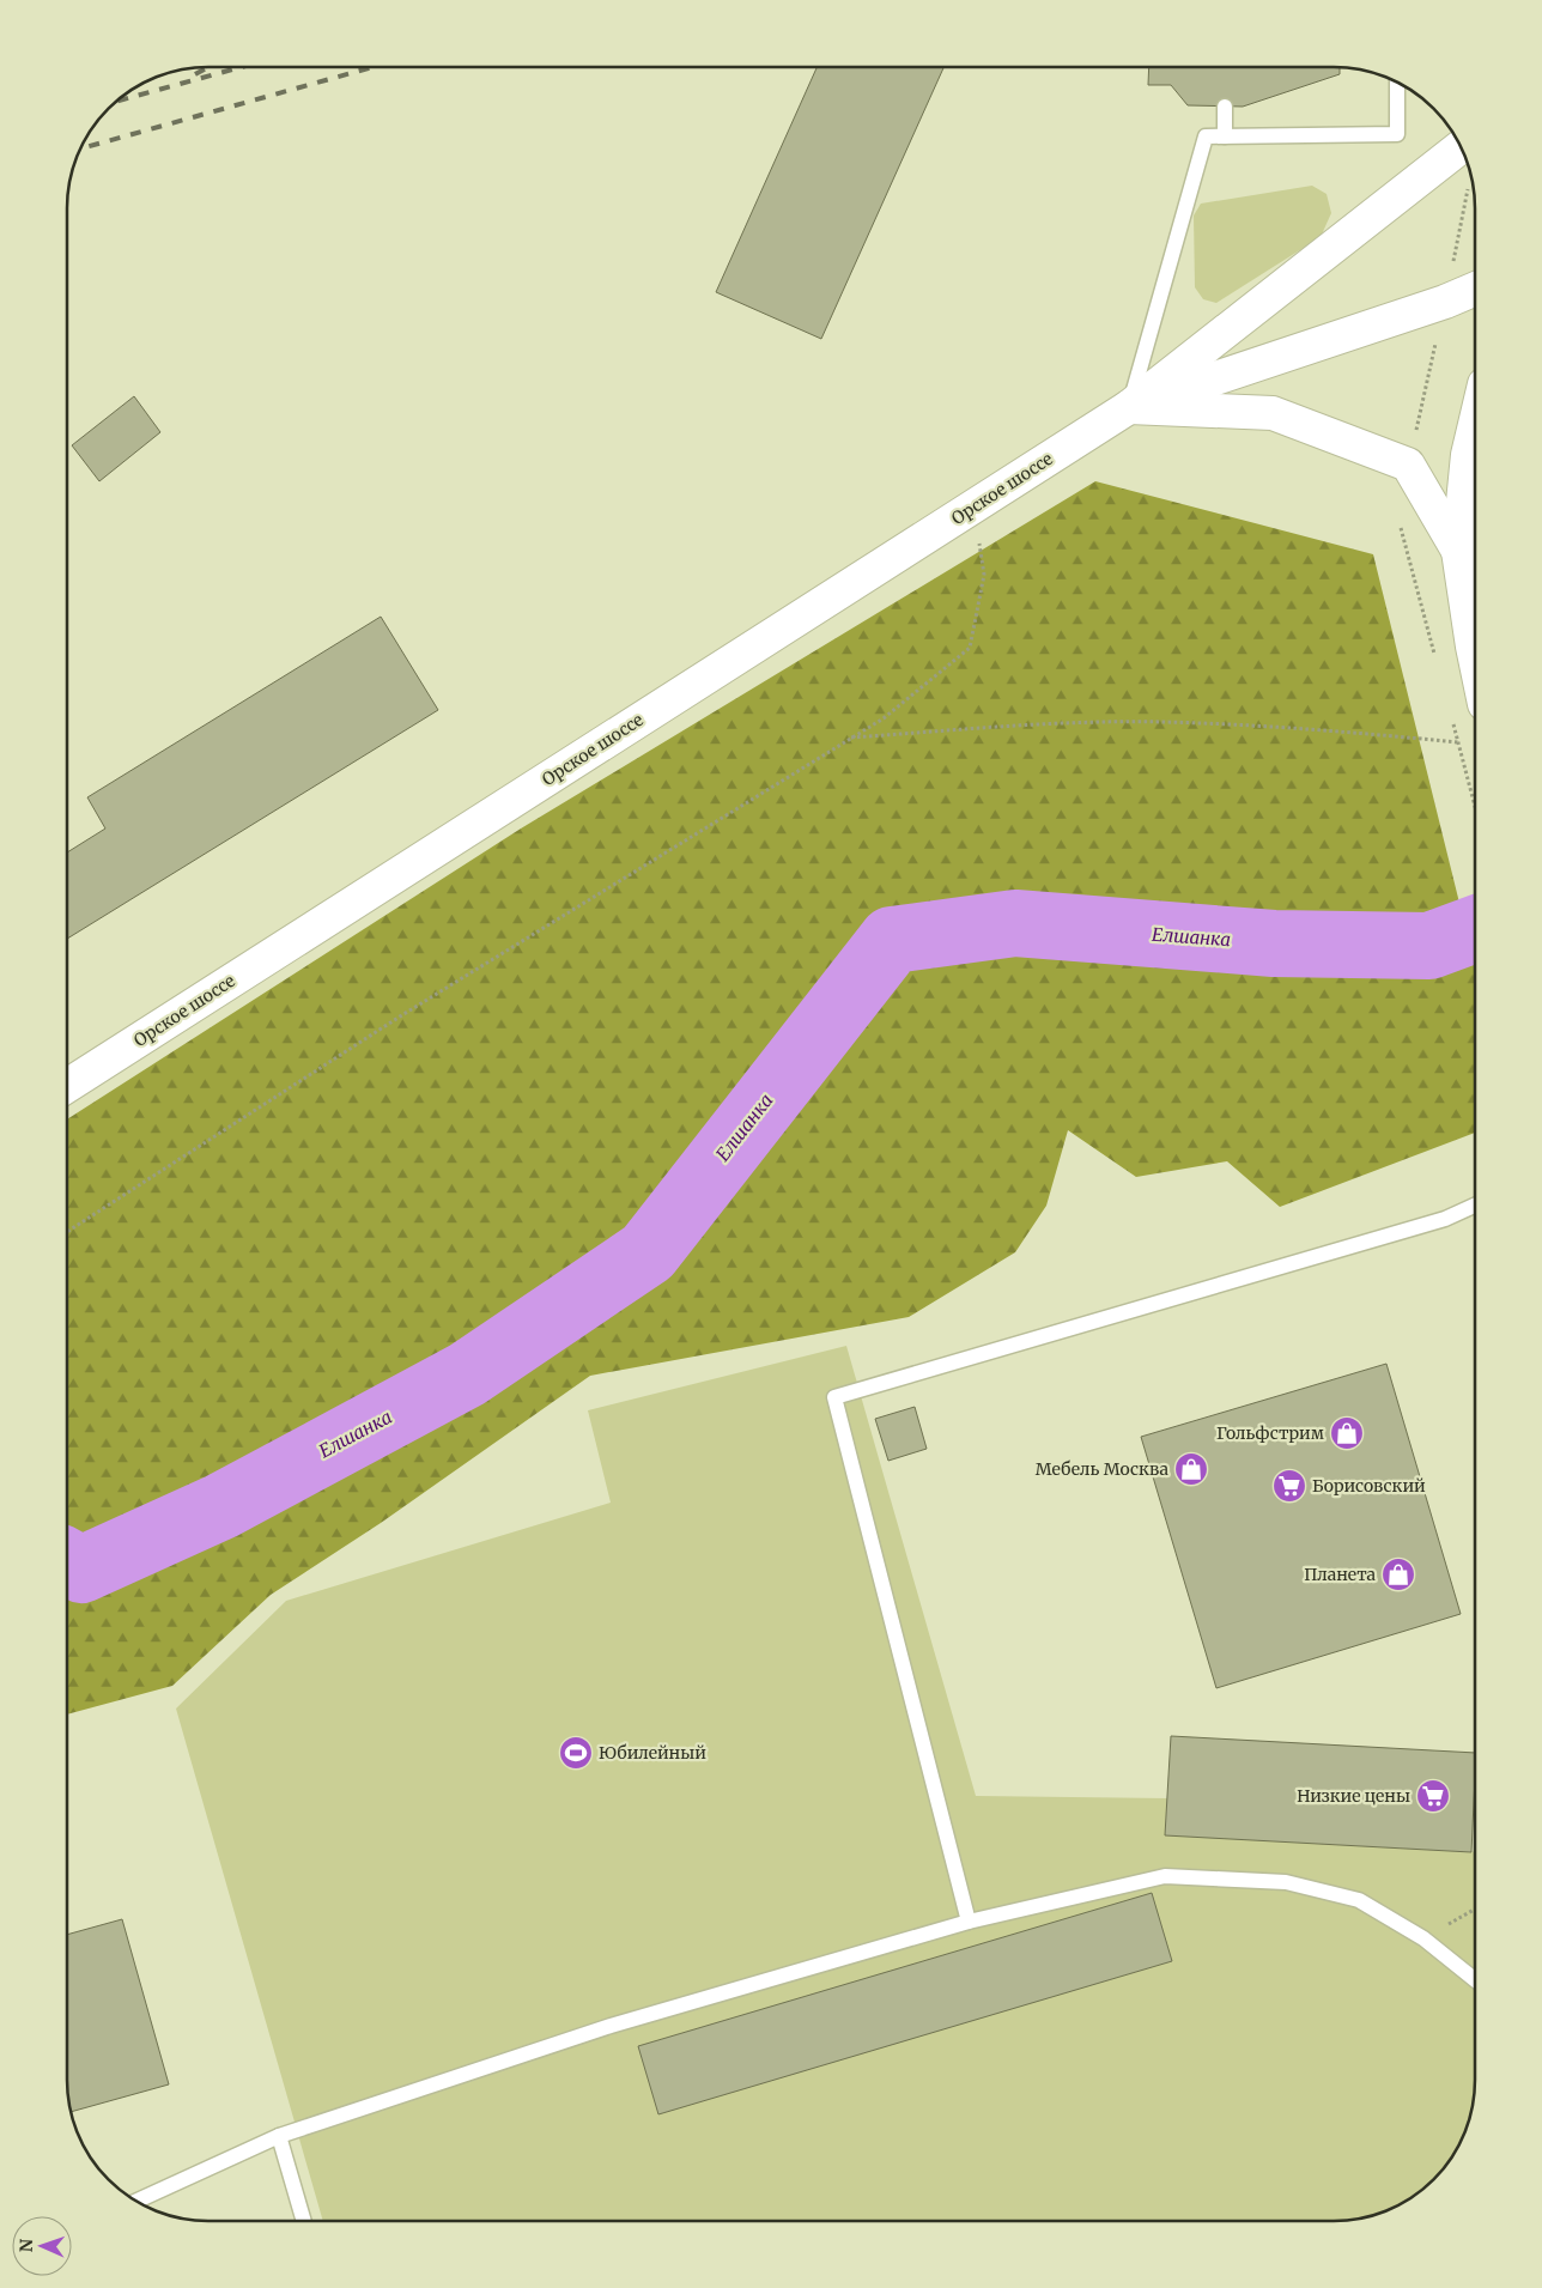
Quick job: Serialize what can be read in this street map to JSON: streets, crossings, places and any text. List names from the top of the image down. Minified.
{"streets":{"main road":["Орское шоссе"]},"water":["Елшанка"],"places":{"shop":["Гольфстрим","Мебель Москва","Планета"],"supermarket":["Борисовский","Низкие цены"],"sports":["Юбилейный"]},"north":"left"}
